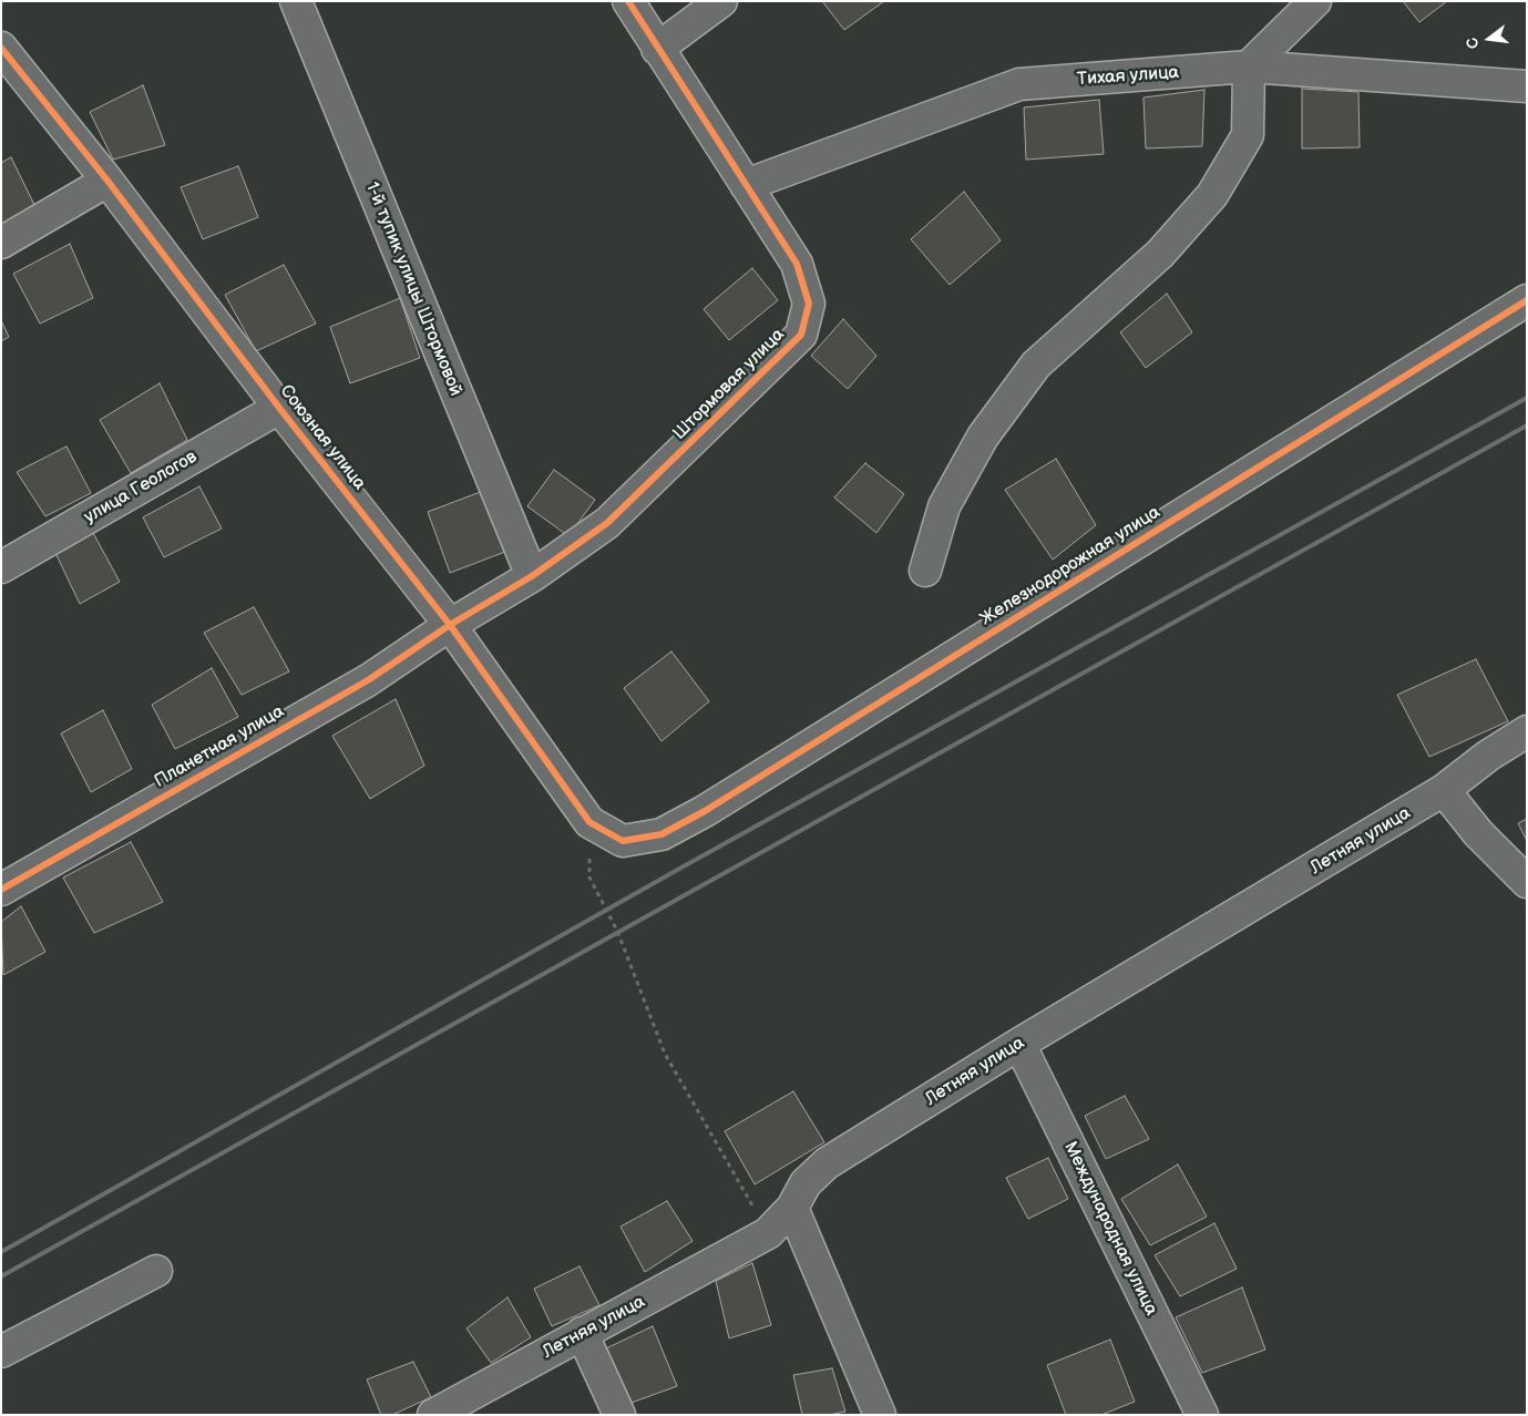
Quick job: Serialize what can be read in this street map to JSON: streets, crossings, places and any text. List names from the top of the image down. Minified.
{"streets":{"street":["Тихая улица","1-й тупик улицы Штормовой","Штормовая улица","Союзная улица","улица Геологов","Железнодорожная улица","Планетная улица","Летняя улица","Международная улица"]},"crossings":[["Тихая улица","Штормовая улица"],["1-й тупик улицы Штормовой","Штормовая улица"],["Штормовая улица","Союзная улица"],["Штормовая улица","Планетная улица"],["Союзная улица","улица Геологов"],["Союзная улица","Железнодорожная улица"],["Союзная улица","Планетная улица"],["Летняя улица","Международная улица"]],"north":"left"}
